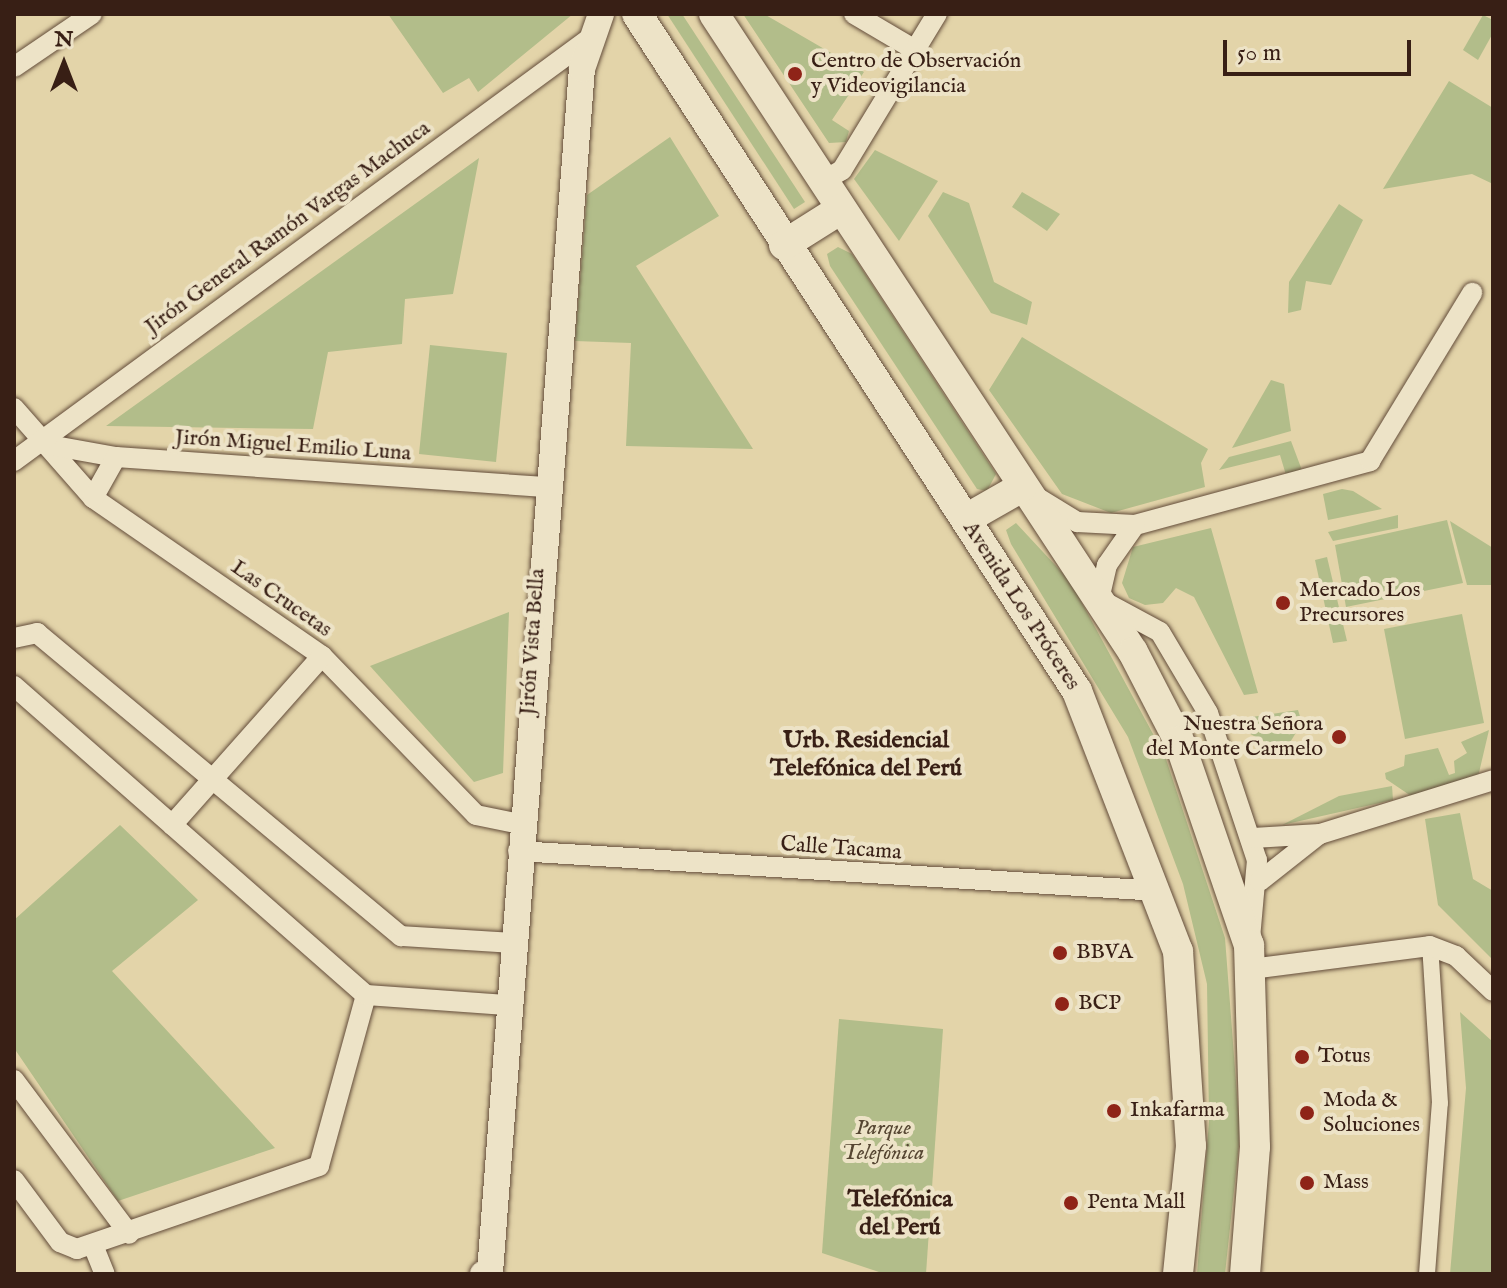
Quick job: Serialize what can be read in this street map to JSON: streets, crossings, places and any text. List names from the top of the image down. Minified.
{"streets":{"main road":["Avenida Los Próceres"],"street":["Jirón General Ramón Vargas Machuca","Jirón Miguel Emilio Luna","Las Crucetas","Jirón Vista Bella","Calle Tacama"]},"crossings":[["Jirón General Ramón Vargas Machuca","Jirón Miguel Emilio Luna"],["Jirón General Ramón Vargas Machuca","Las Crucetas"],["Jirón General Ramón Vargas Machuca","Jirón Vista Bella"],["Jirón Miguel Emilio Luna","Las Crucetas"],["Jirón Miguel Emilio Luna","Jirón Vista Bella"],["Las Crucetas","Jirón Vista Bella"],["Avenida Los Próceres","Calle Tacama"],["Jirón Vista Bella","Calle Tacama"]],"districts":["Urb. Residencial Telefónica del Perú","Telefónica del Perú"],"parks":["Parque Telefónica"],"places":["Centro de Observación y Videovigilancia","Mercado Los Precursores","Nuestra Señora del Monte Carmelo","BBVA","BCP","Totus","Inkafarma","Moda & Soluciones","Mass","Penta Mall"],"scale_bar":"50 m","north":"top"}
